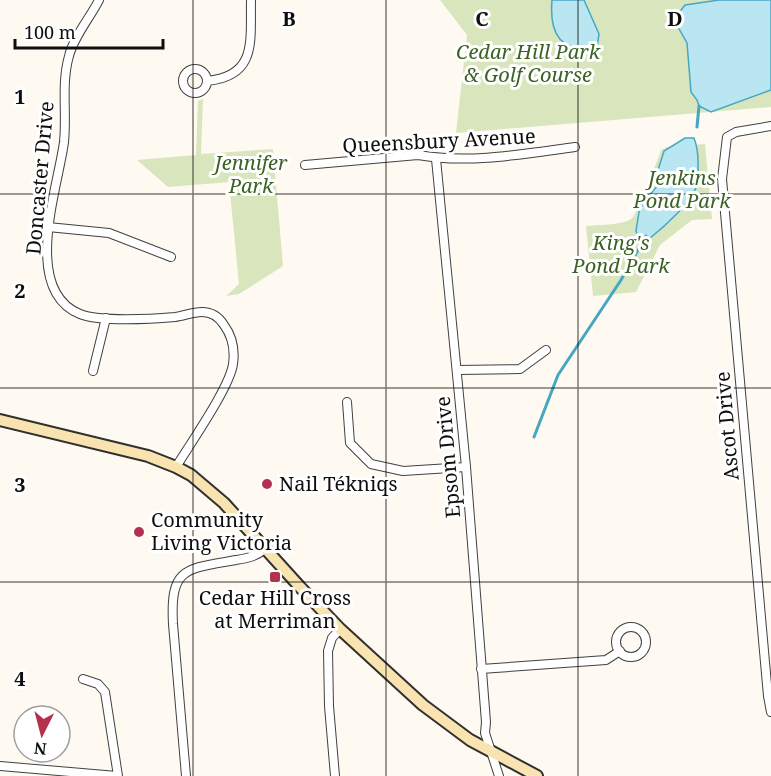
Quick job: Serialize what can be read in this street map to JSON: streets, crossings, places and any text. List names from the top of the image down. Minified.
{"streets":{"street":["Queensbury Avenue","Doncaster Drive","Ascot Drive","Epsom Drive"]},"crossings":[["Queensbury Avenue","Epsom Drive"]],"parks":["Cedar Hill Park & Golf Course","Jennifer Park","Jenkins Pond Park","King's Pond Park"],"places":{"other":["Nail Tékniqs","Community Living Victoria"],"transit":["Cedar Hill Cross at Merriman"]},"scale_bar":"100 m","north":"bottom","grid":{"columns":["B","C","D"],"rows":["1","2","3","4"]}}
